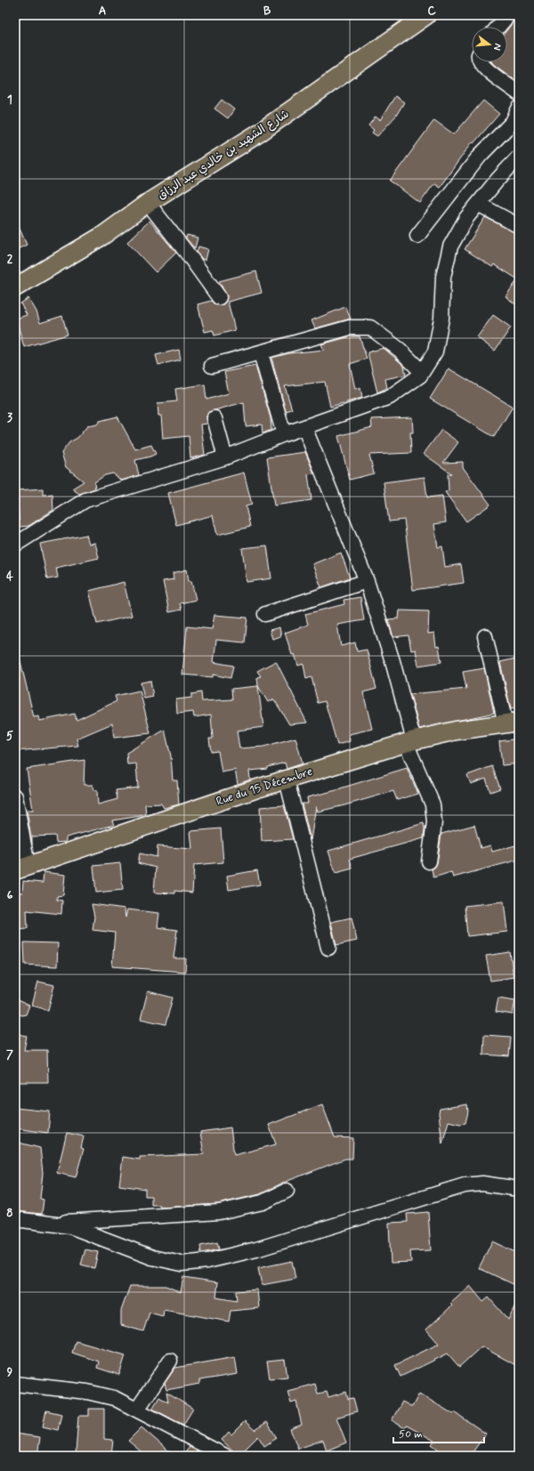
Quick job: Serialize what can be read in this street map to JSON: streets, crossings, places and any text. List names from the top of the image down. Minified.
{"streets":{"main road":["شارع الشهيد بن خالدي عبد الرزاق","Rue du 15 Décembre"]},"scale_bar":"50 m","north":"right","grid":{"columns":["A","B","C"],"rows":["1","2","3","4","5","6","7","8","9"]}}
